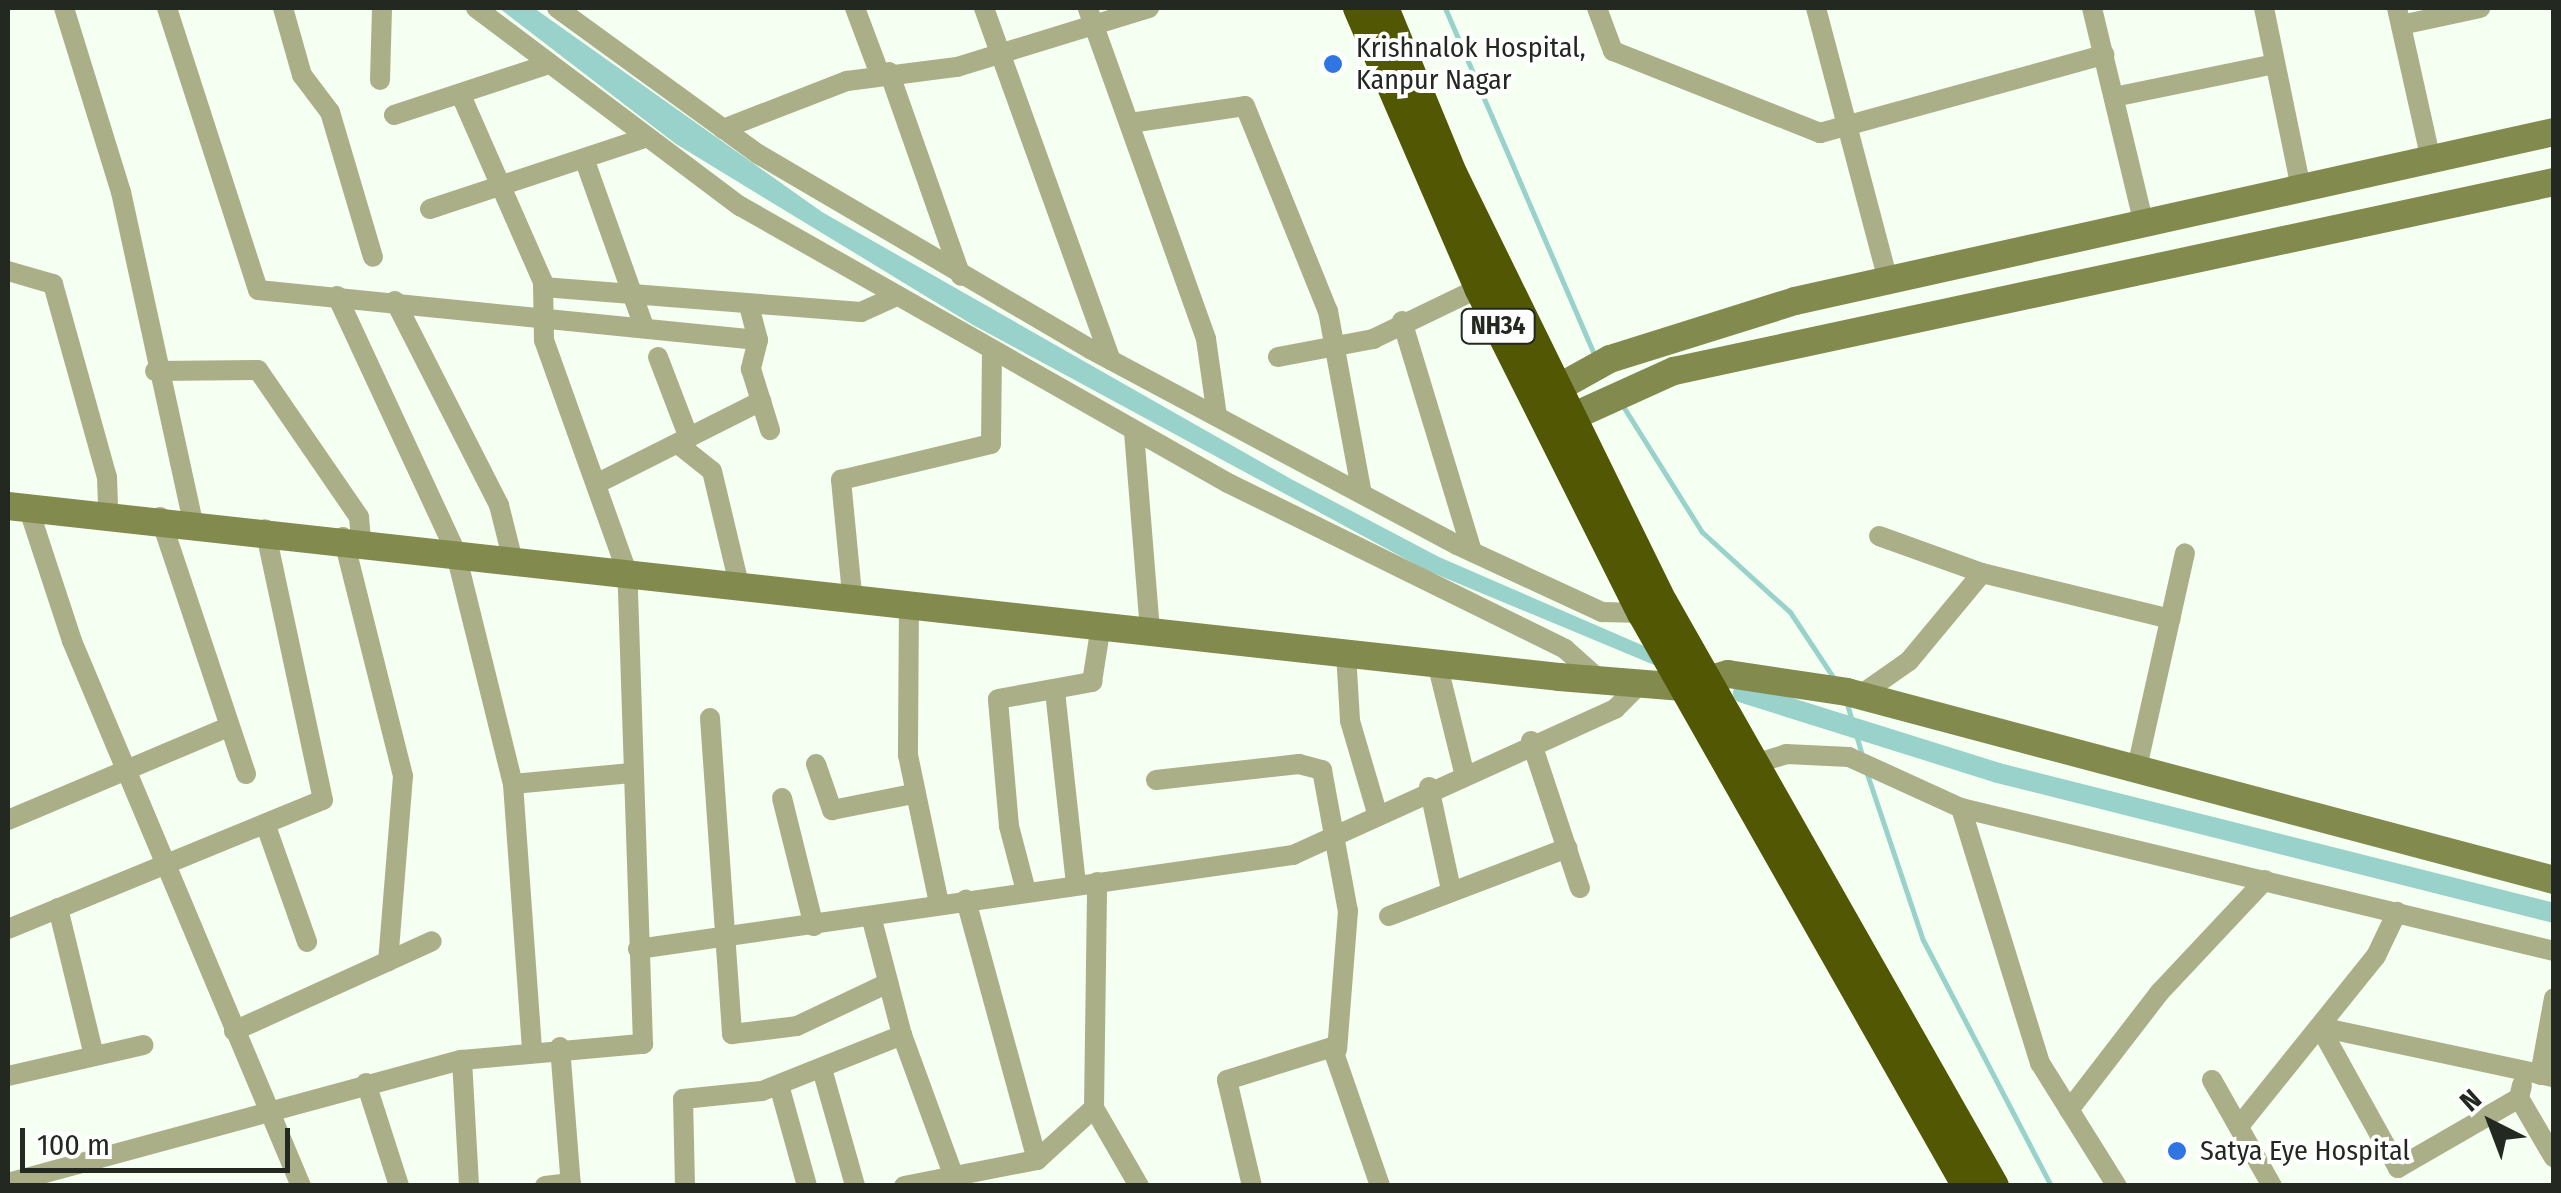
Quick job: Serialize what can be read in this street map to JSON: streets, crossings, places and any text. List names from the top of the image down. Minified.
{"streets":{"highway":["NH34"]},"places":["Krishnalok Hospital, Kanpur Nagar","Satya Eye Hospital"],"scale_bar":"100 m","north":"top left"}
